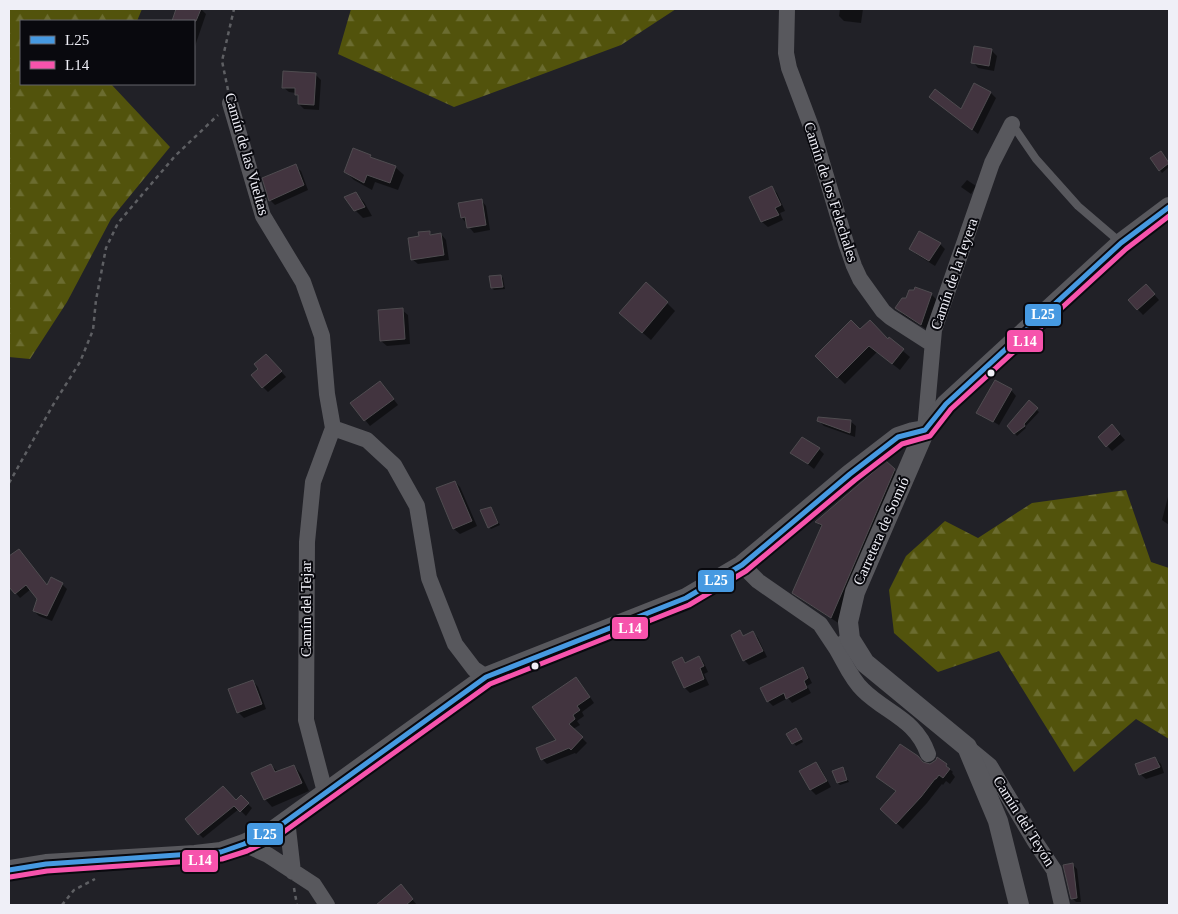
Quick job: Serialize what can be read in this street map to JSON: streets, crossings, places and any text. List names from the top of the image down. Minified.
{"streets":{"street":["Camín de las Vueltas","Camín de los Felechales","Camín de la Teyera","Carretera de Somió","Camín del Tejar","Camín del Teyón"]},"crossings":[["Camín de las Vueltas","Camín del Tejar"],["Camín de los Felechales","Camín de la Teyera"],["Camín de la Teyera","Carretera de Somió"]],"lines":["transit line L25","transit line L14"],"legend":["L25","L14"]}
